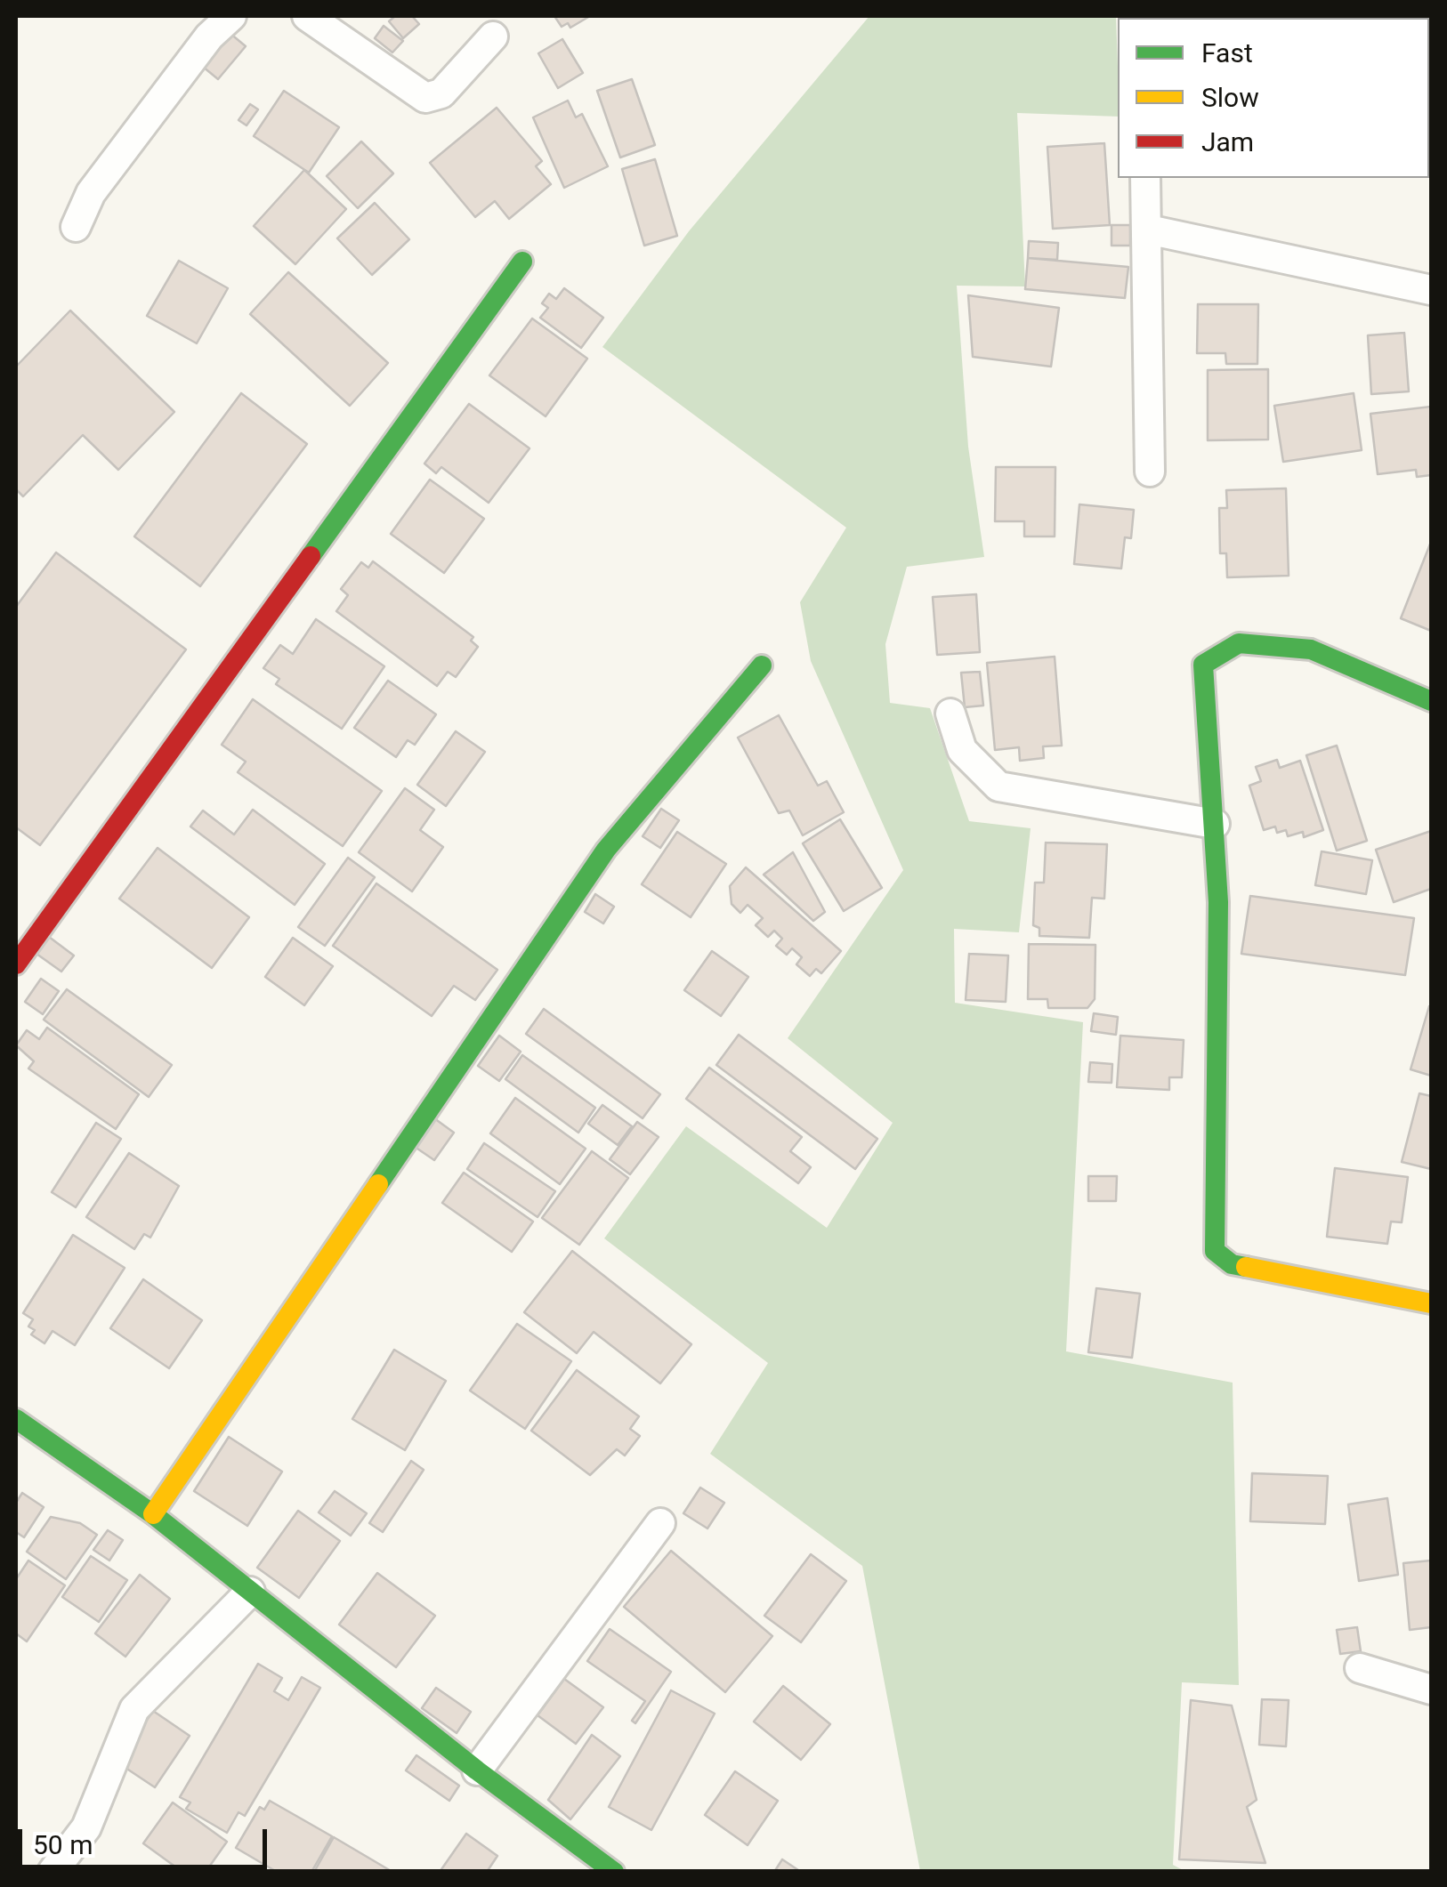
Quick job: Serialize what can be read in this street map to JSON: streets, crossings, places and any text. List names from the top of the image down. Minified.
{"legend":["Fast","Slow","Jam"],"scale_bar":"50 m"}
